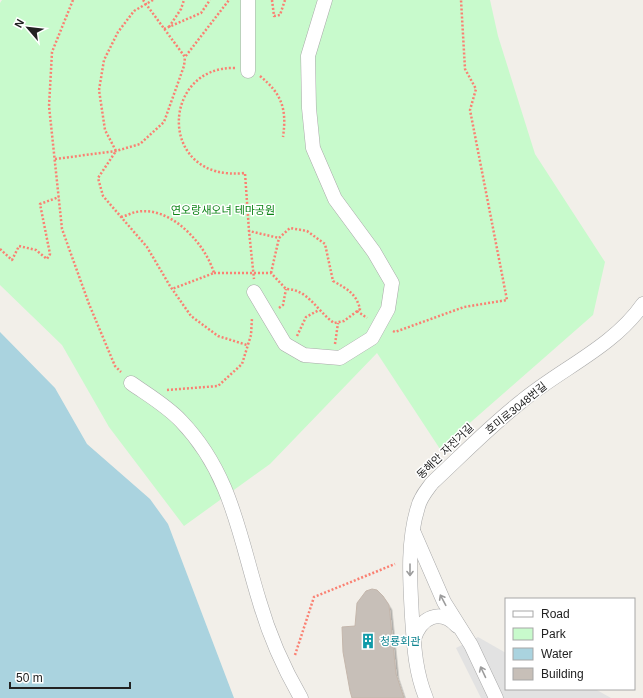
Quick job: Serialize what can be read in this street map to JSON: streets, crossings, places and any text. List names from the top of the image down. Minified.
{"streets":{"street":["호미로3048번길"]},"parks":["연오랑새오녀 테마공원"],"places":{"building":["청룡회관"]},"legend":["Road","Park","Water","Building"],"scale_bar":"50 m","north":"top left"}
